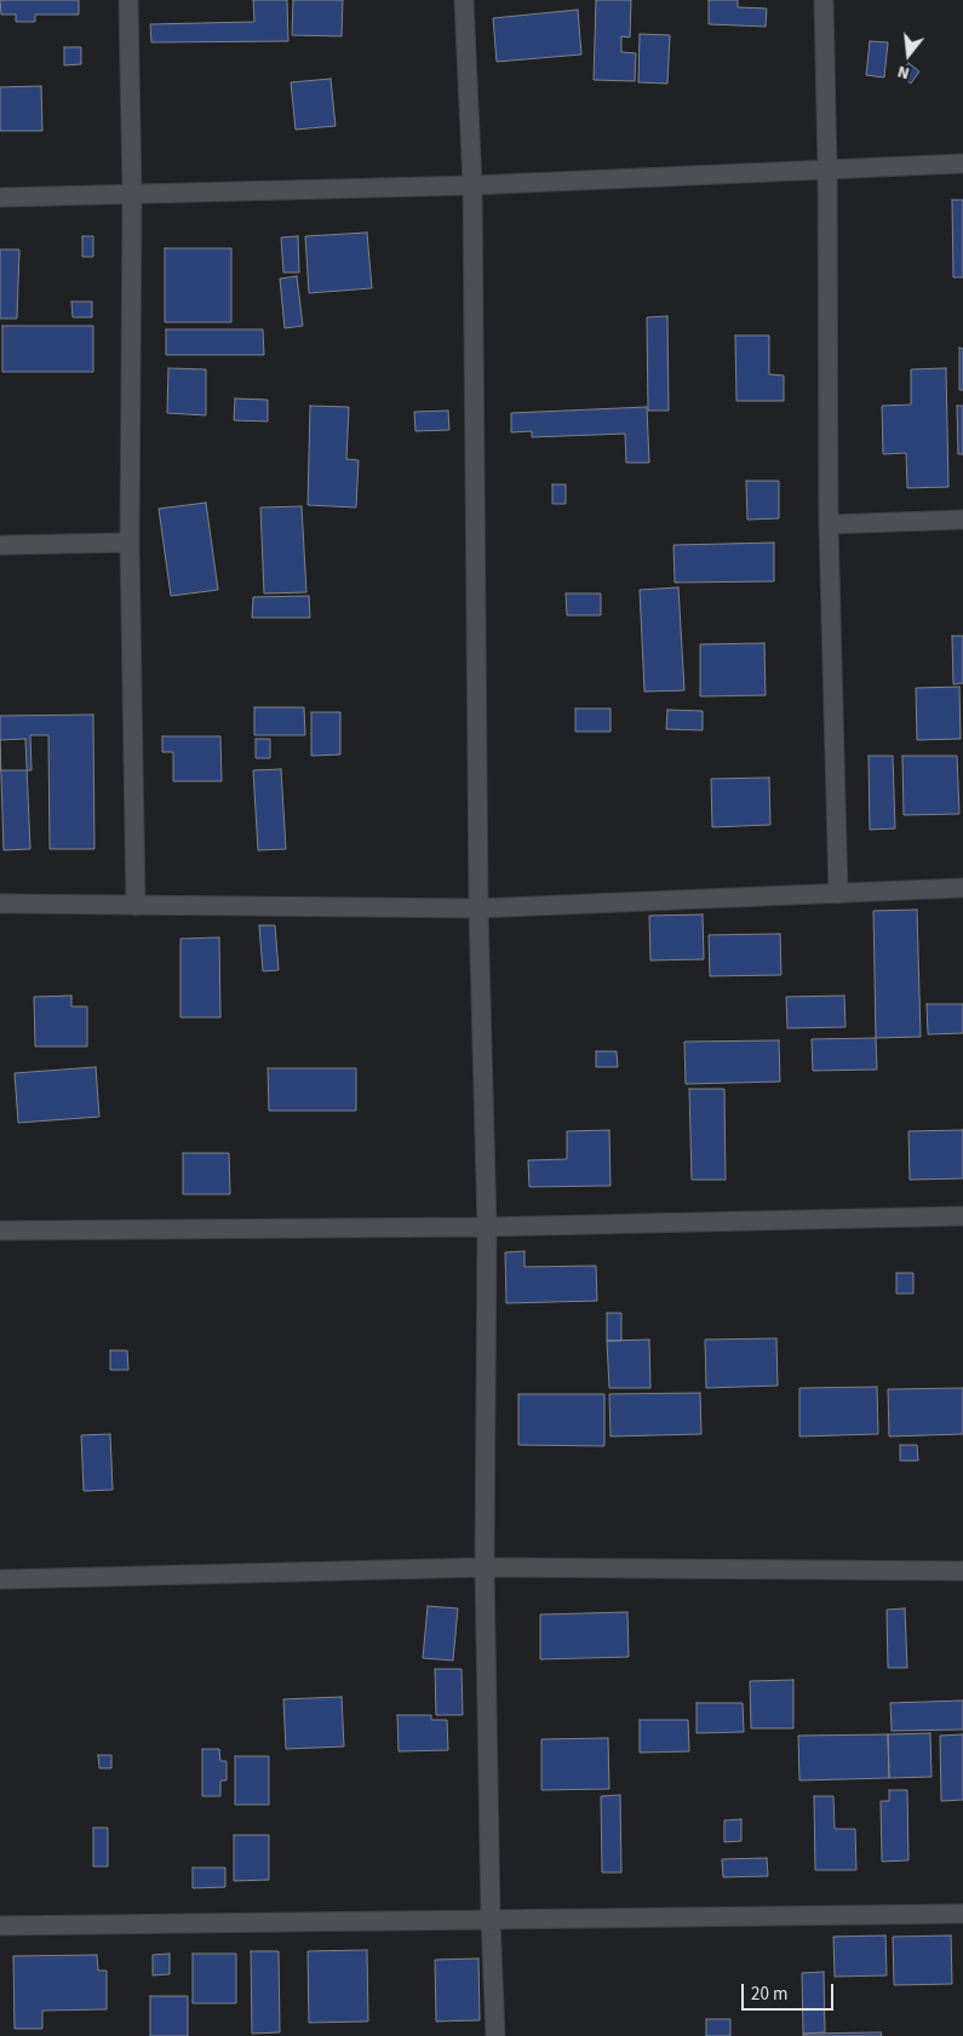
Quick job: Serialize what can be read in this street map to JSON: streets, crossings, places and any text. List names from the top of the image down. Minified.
{"scale_bar":"20 m","north":"bottom"}
